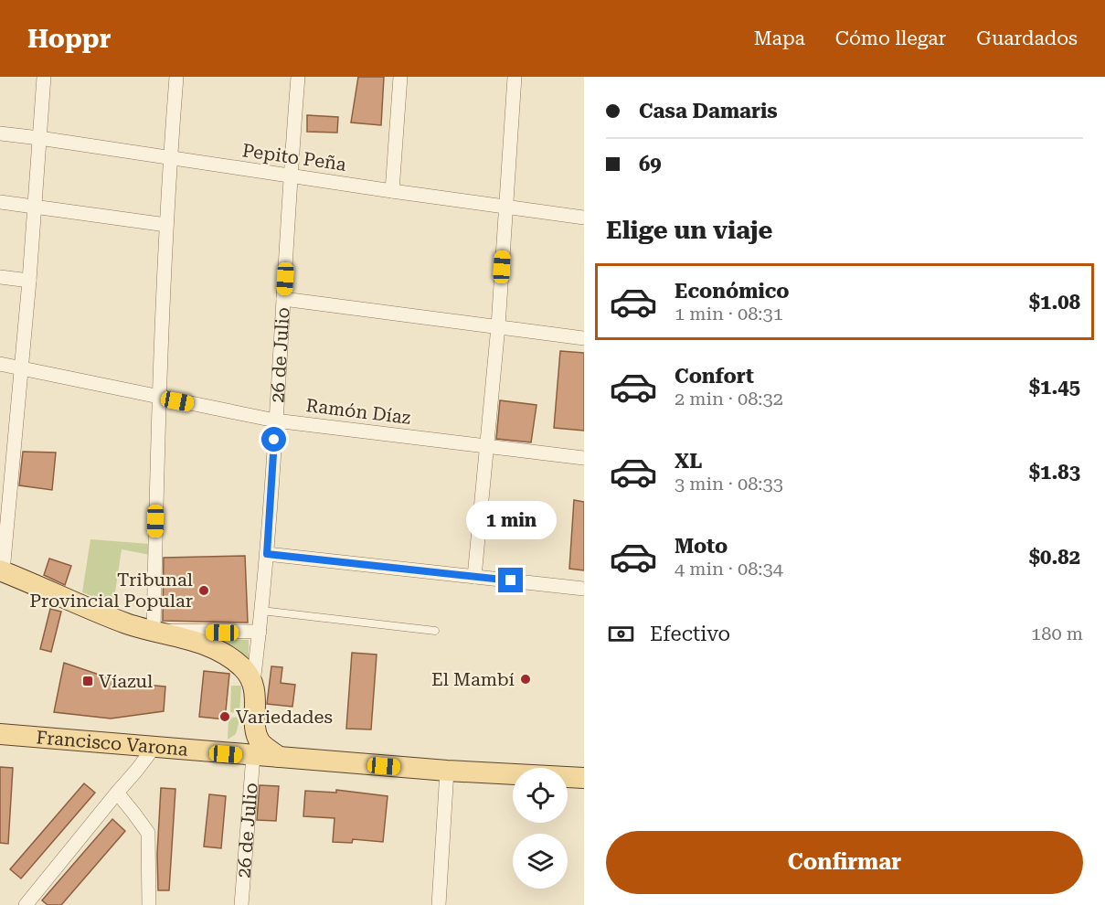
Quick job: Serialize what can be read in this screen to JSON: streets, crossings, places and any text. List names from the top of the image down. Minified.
{"streets":{"main road":["Francisco Varona"],"street":["Pepito Peña","26 de Julio","Ramón Díaz"]},"crossings":[["Pepito Peña","26 de Julio"],["26 de Julio","Ramón Díaz"],["26 de Julio","Francisco Varona"]],"places":{"other":["Tribunal Provincial Popular","El Mambí","Variedades"],"transit":["Víazul"]},"page":{"header":"Hoppr","nav":["Mapa","Cómo llegar","Guardados"],"banner":["Casa Damaris","69"],"heading":"Elige un viaje","list":[{"name":"Económico","note":"1 min · 08:31","value":"$1.08"},{"name":"Confort","note":"2 min · 08:32","value":"$1.45"},{"name":"XL","note":"3 min · 08:33","value":"$1.83"},{"name":"Moto","note":"4 min · 08:34","value":"$0.82"}],"bubble":"1 min","pay":["Efectivo","180 m"],"buttons":"Confirmar"}}
